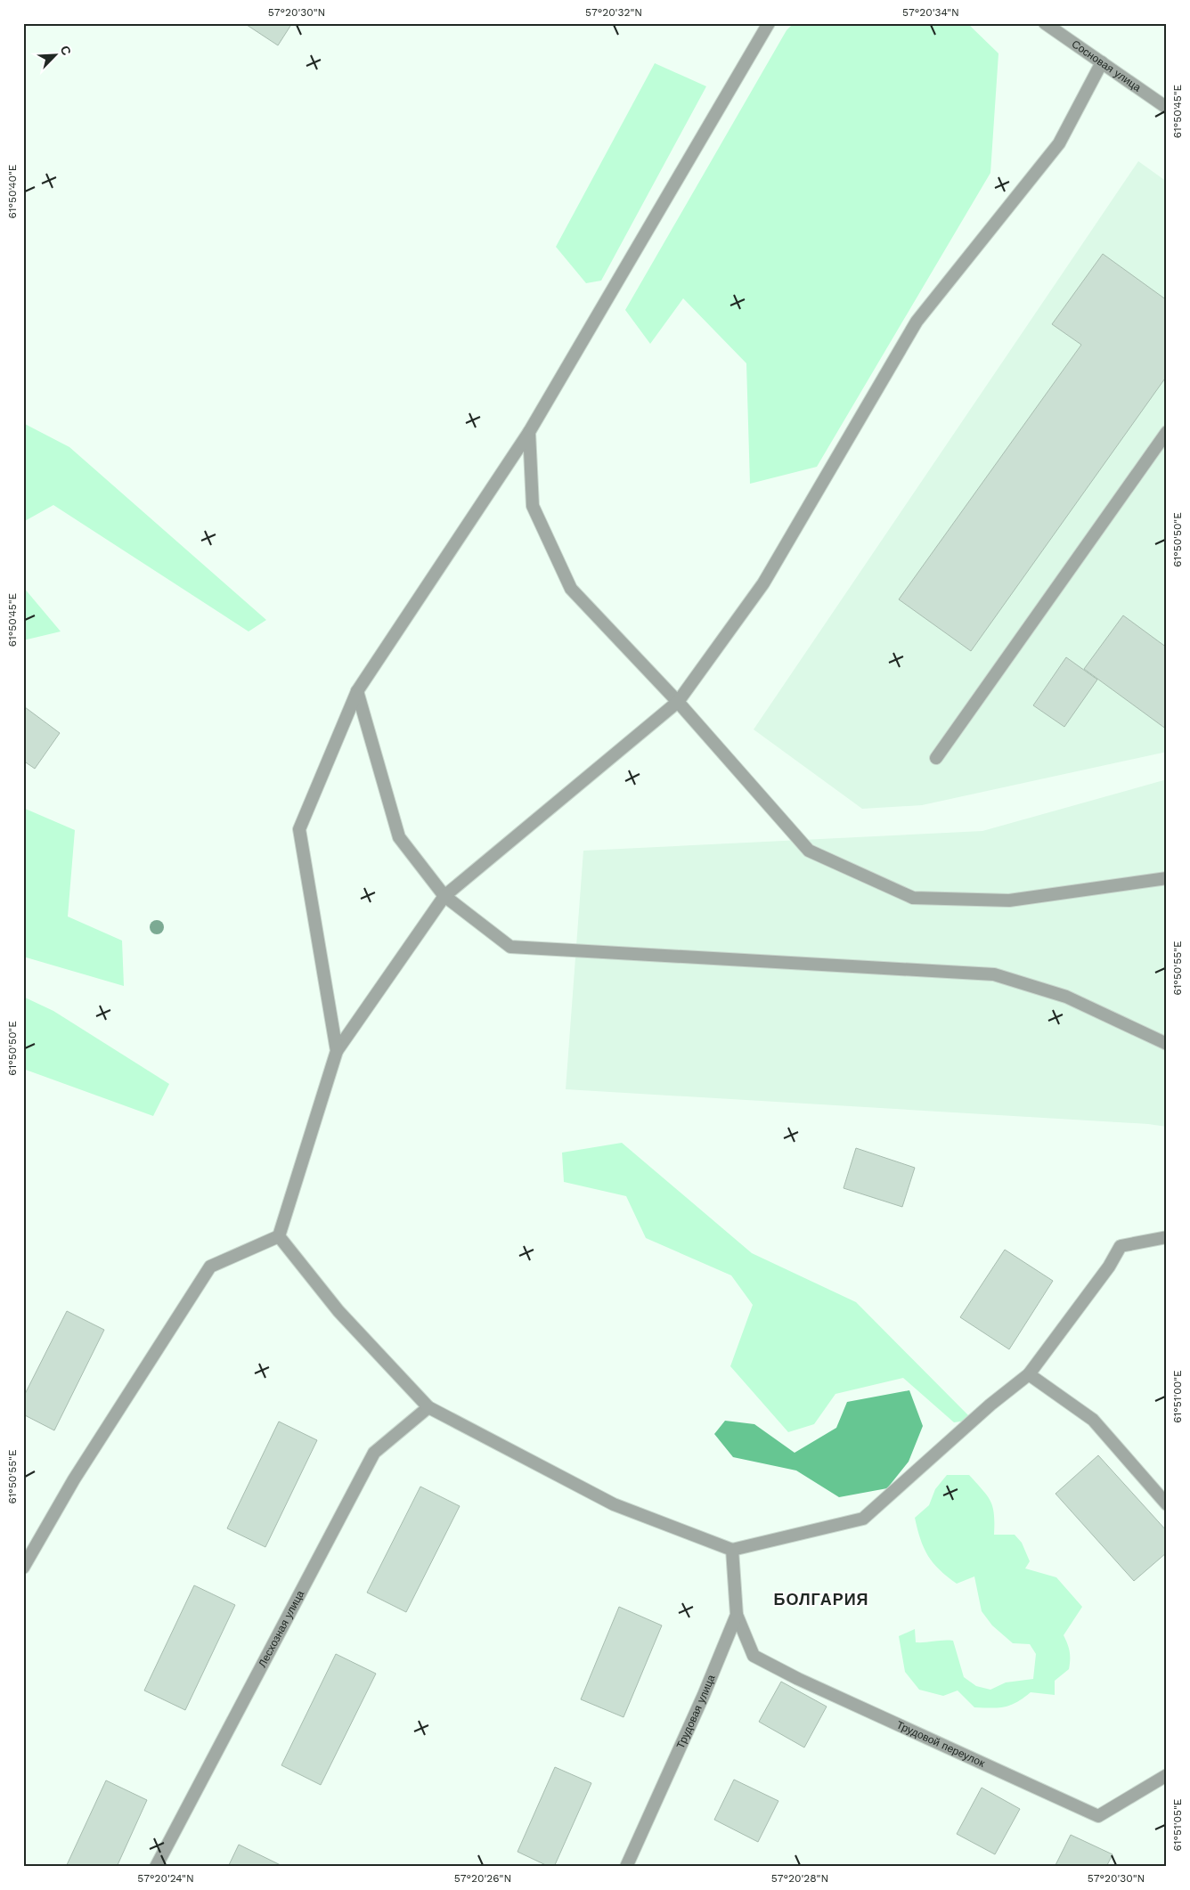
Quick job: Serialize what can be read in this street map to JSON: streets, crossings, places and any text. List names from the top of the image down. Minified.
{"streets":{"street":["Сосновая улица","Лесхозная улица","Трудовая улица","Трудовой переулок"]},"crossings":[["Трудовая улица","Трудовой переулок"]],"districts":["БОЛГАРИЯ"],"north":"top right","coordinates":["57°20'30\"N","57°20'32\"N","57°20'34\"N","61°50'45\"E","61°50'40\"E","61°50'50\"E","61°50'55\"E","61°51'00\"E","61°51'05\"E","57°20'24\"N","57°20'26\"N","57°20'28\"N"]}
